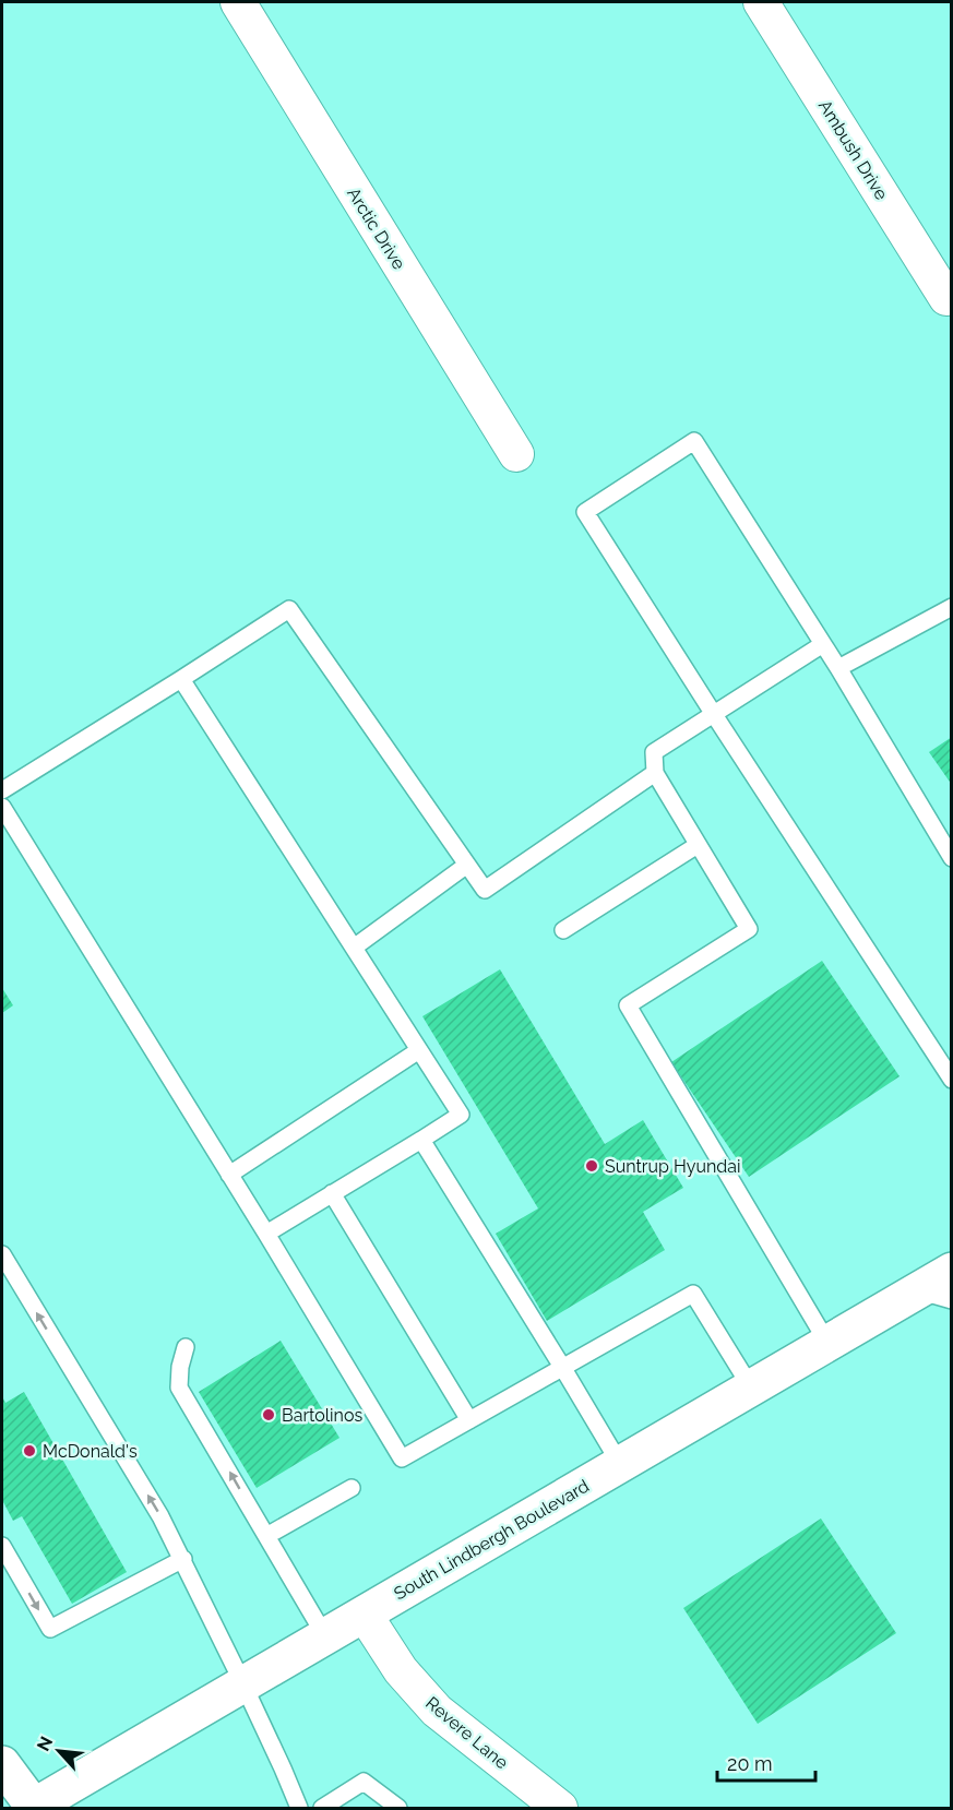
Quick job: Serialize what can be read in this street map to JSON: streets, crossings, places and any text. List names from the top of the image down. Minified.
{"streets":{"main road":["South Lindbergh Boulevard"],"street":["Ambush Drive","Arctic Drive","Revere Lane"]},"crossings":[["South Lindbergh Boulevard","Revere Lane"]],"places":["Suntrup Hyundai","Bartolinos","McDonald's"],"scale_bar":"20 m","north":"top left"}
